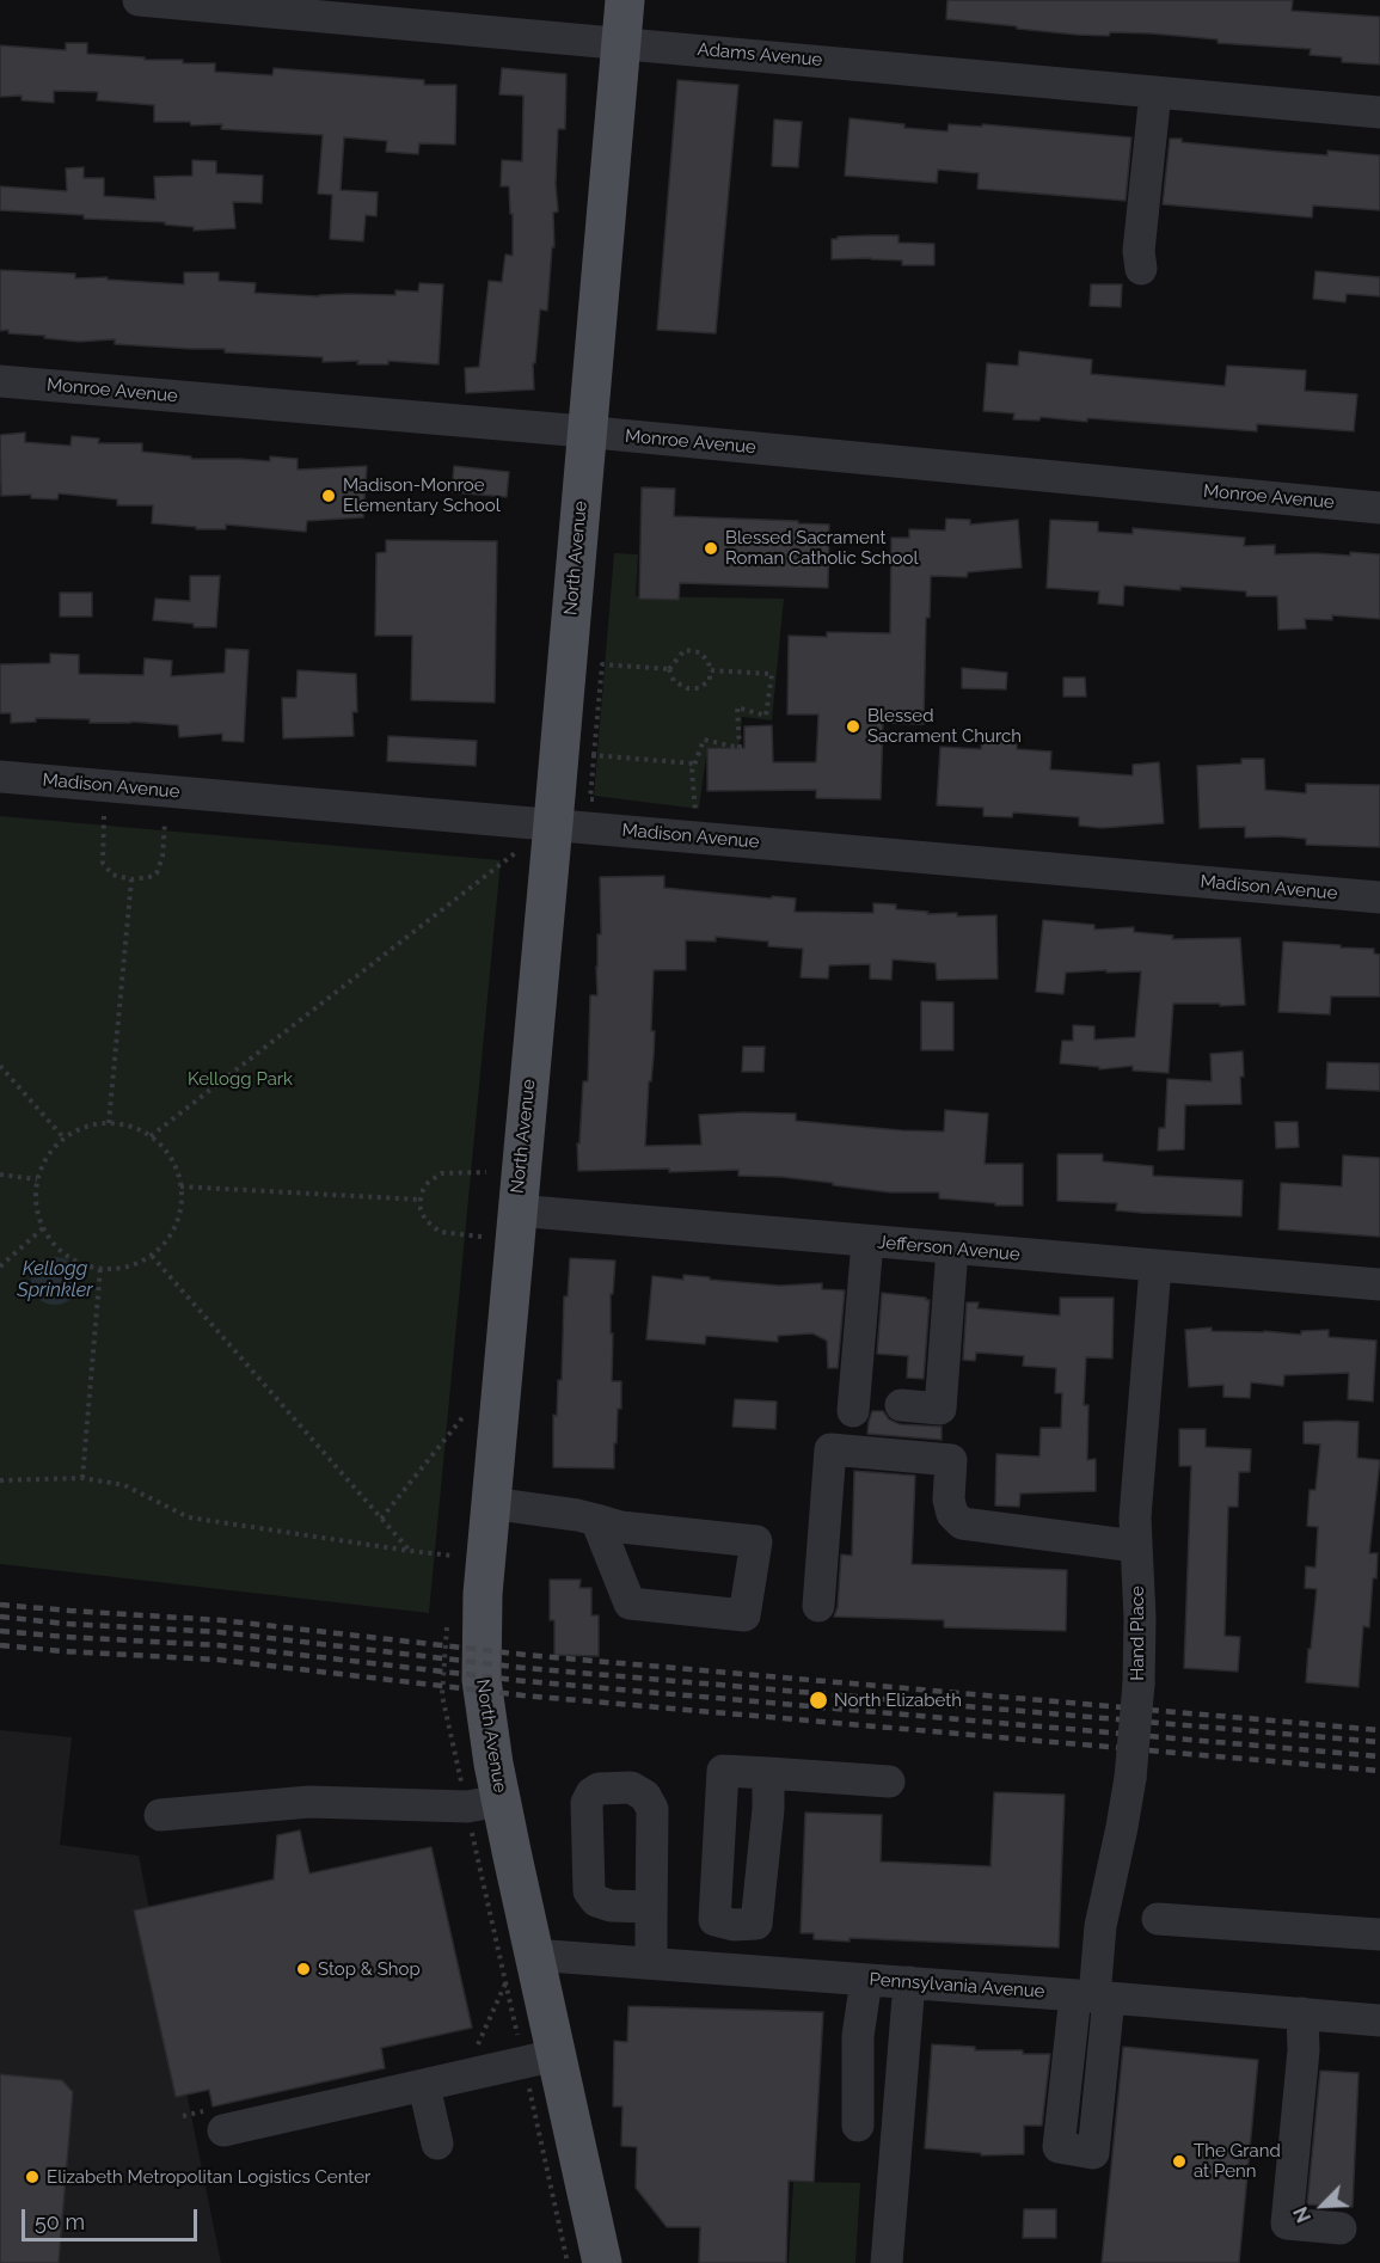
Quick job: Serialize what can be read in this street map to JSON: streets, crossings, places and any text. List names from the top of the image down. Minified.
{"streets":{"main road":["North Avenue"],"street":["Adams Avenue","Monroe Avenue","Madison Avenue","Jefferson Avenue","Hand Place","Pennsylvania Avenue"]},"crossings":[["Adams Avenue","North Avenue"],["Monroe Avenue","North Avenue"],["North Avenue","Madison Avenue"],["North Avenue","Jefferson Avenue"],["North Avenue","Pennsylvania Avenue"],["Jefferson Avenue","Hand Place"],["Hand Place","Pennsylvania Avenue"]],"water":["Kellogg Sprinkler"],"parks":["Kellogg Park"],"places":["Madison-Monroe Elementary School","Blessed Sacrament Roman Catholic School","Blessed Sacrament Church","North Elizabeth","Stop & Shop","The Grand at Penn","Elizabeth Metropolitan Logistics Center"],"scale_bar":"50 m","north":"bottom left"}
